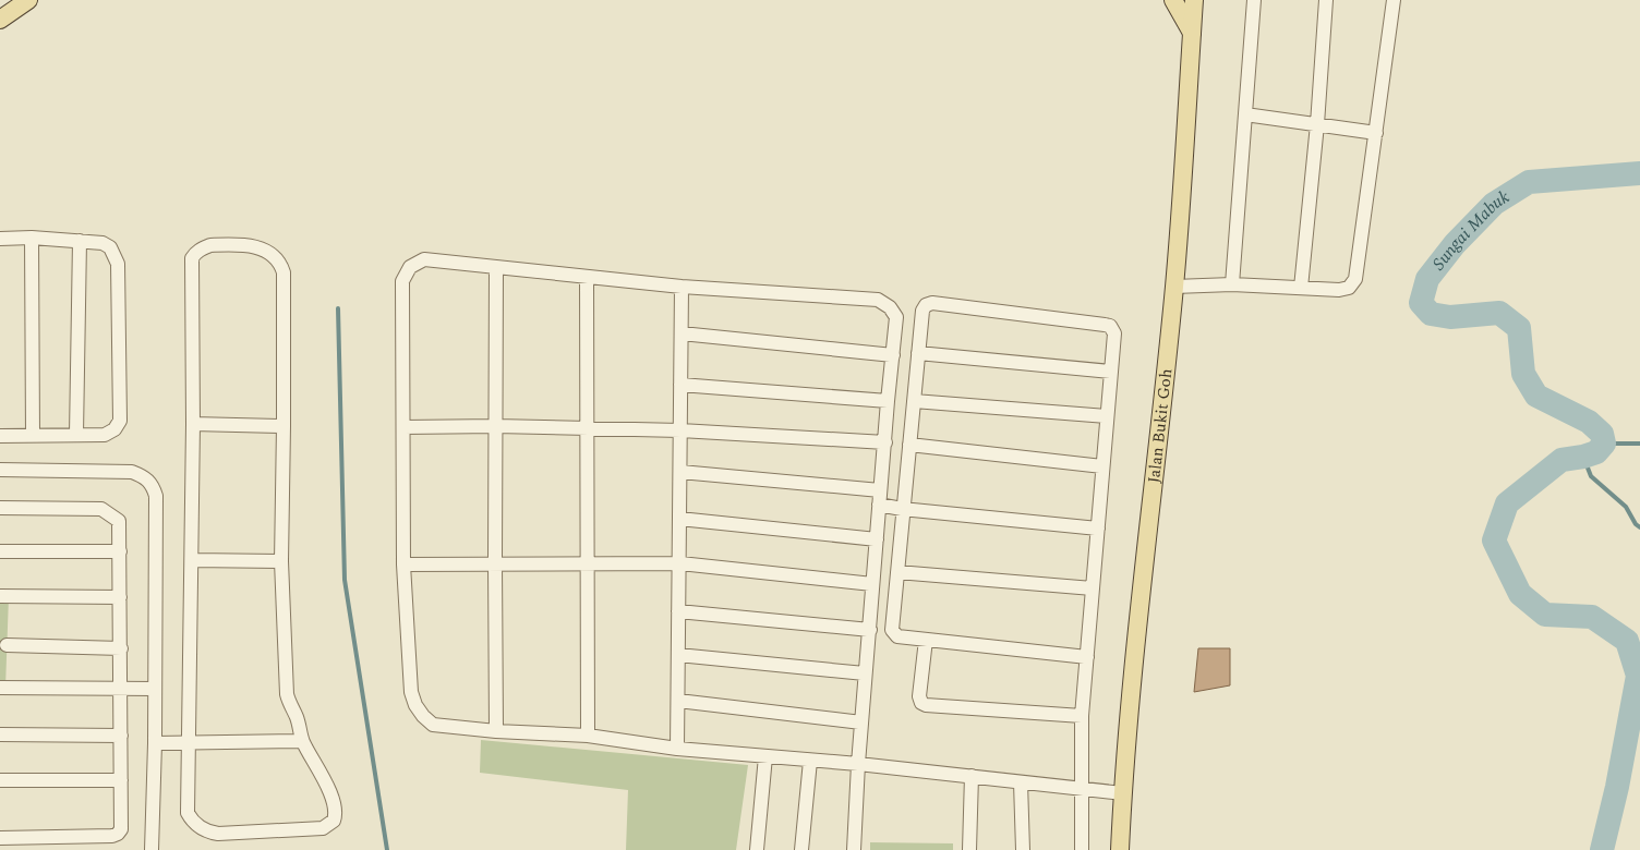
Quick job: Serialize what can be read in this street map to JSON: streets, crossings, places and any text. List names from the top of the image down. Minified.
{"streets":{"main road":["Jalan Bukit Goh"]},"water":["Sungai Mabuk"]}
